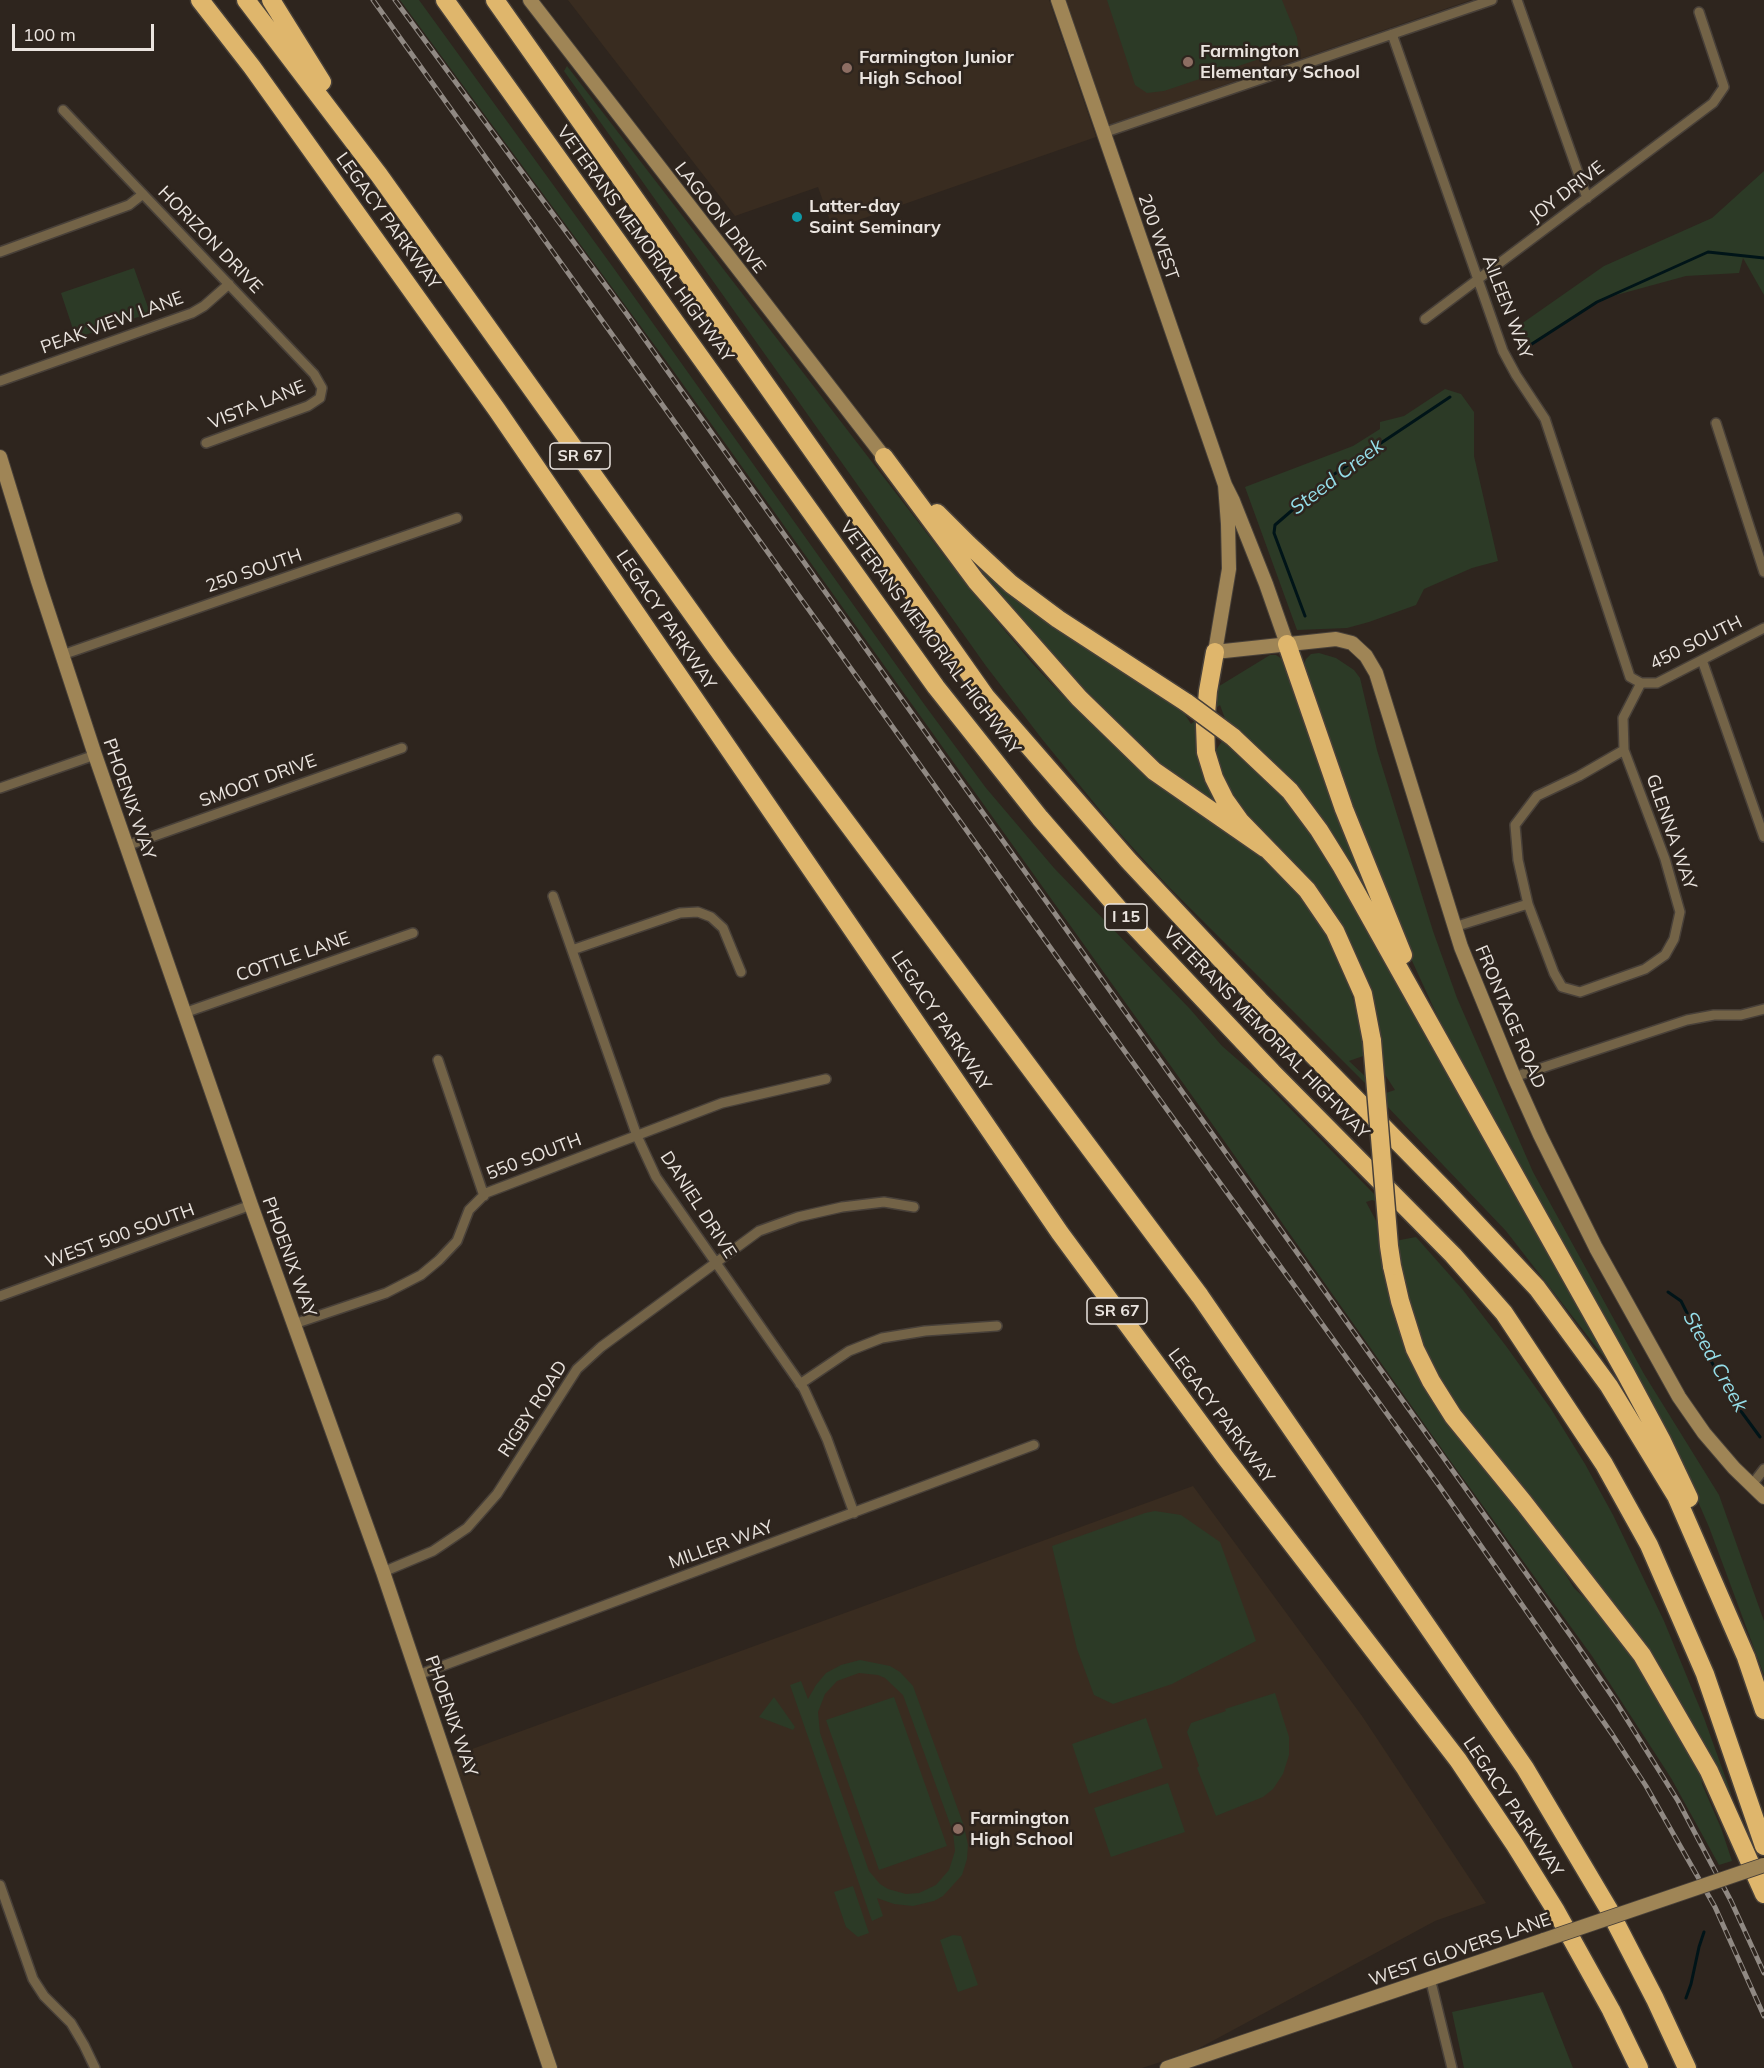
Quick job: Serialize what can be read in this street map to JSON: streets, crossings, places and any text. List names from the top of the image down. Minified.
{"streets":{"highway":["LEGACY PARKWAY","VETERANS MEMORIAL HIGHWAY","SR 67","I 15"],"street":["JOY DRIVE","LAGOON DRIVE","200 WEST","HORIZON DRIVE","AILEEN WAY","PEAK VIEW LANE","VISTA LANE","250 SOUTH","450 SOUTH","SMOOT DRIVE","PHOENIX WAY","GLENNA WAY","COTTLE LANE","FRONTAGE ROAD","550 SOUTH","DANIEL DRIVE","WEST 500 SOUTH","RIGBY ROAD","MILLER WAY","WEST GLOVERS LANE"]},"crossings":[["JOY DRIVE","AILEEN WAY"],["HORIZON DRIVE","PEAK VIEW LANE"],["HORIZON DRIVE","VISTA LANE"],["AILEEN WAY","450 SOUTH"],["AILEEN WAY","GLENNA WAY"],["250 SOUTH","PHOENIX WAY"],["450 SOUTH","GLENNA WAY"],["SMOOT DRIVE","PHOENIX WAY"],["PHOENIX WAY","COTTLE LANE"],["PHOENIX WAY","550 SOUTH"],["PHOENIX WAY","WEST 500 SOUTH"],["PHOENIX WAY","RIGBY ROAD"],["PHOENIX WAY","MILLER WAY"],["550 SOUTH","DANIEL DRIVE"],["DANIEL DRIVE","RIGBY ROAD"],["DANIEL DRIVE","MILLER WAY"]],"water":["Steed Creek"],"places":["Farmington Elementary School","Farmington Junior High School","Latter-day Saint Seminary","Farmington High School"],"scale_bar":"100 m"}
